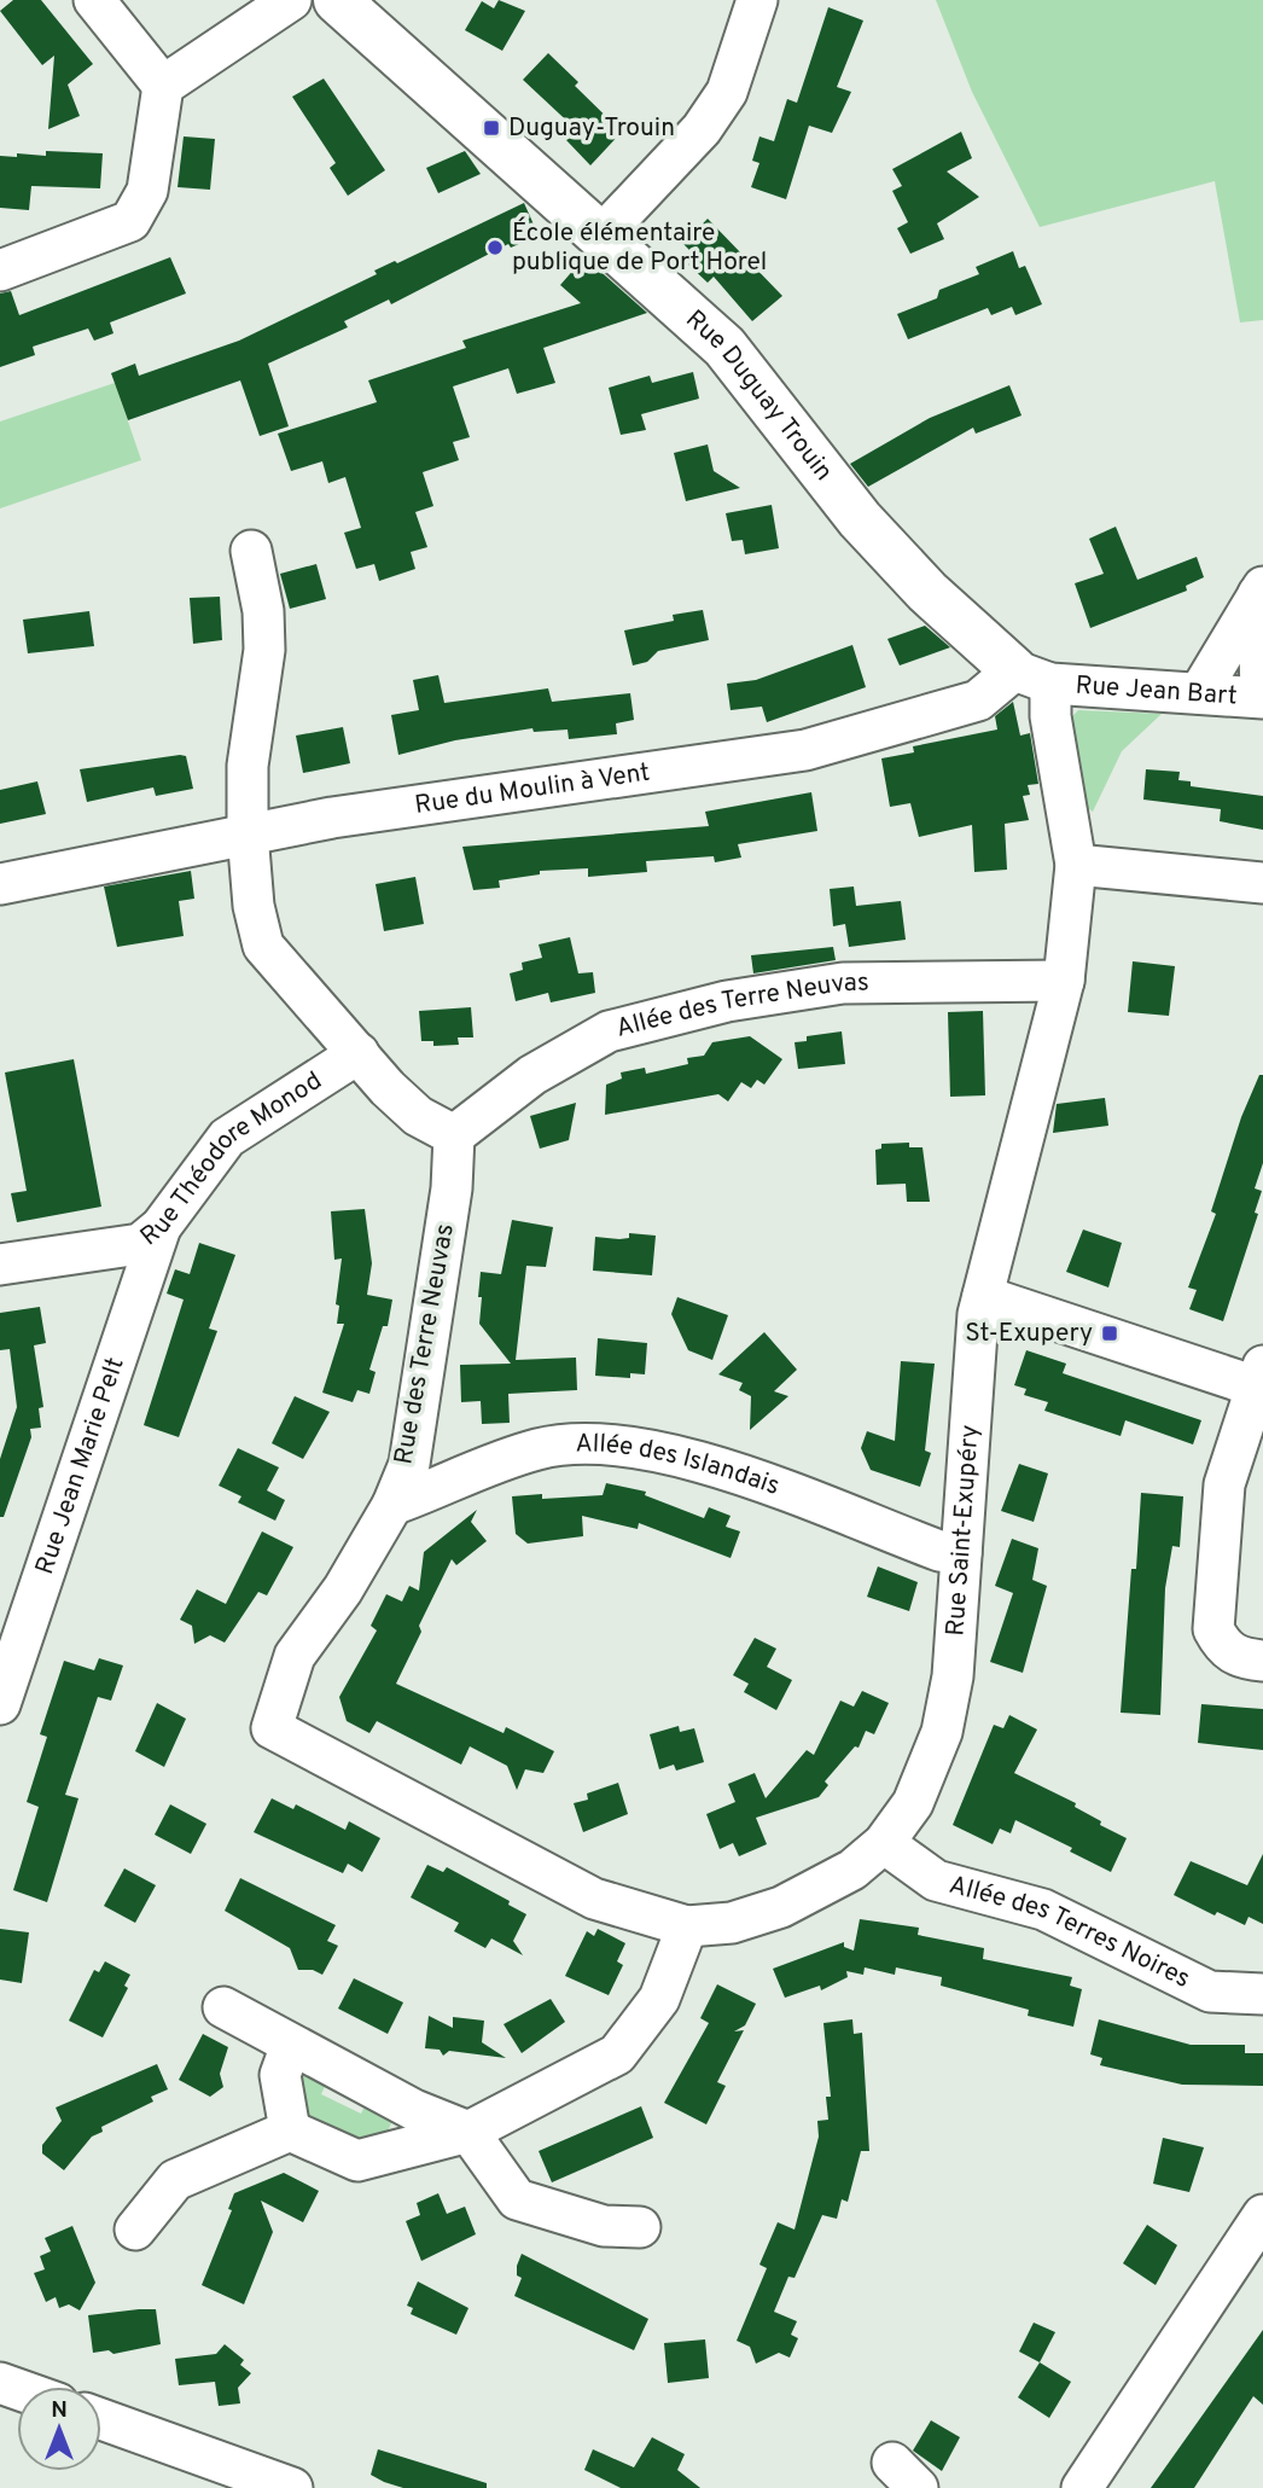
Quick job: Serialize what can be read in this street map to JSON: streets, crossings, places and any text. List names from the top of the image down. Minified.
{"streets":{"main road":["Rue Duguay Trouin"],"street":["Rue Jean Bart","Rue du Moulin à Vent","Allée des Terre Neuvas","Rue Théodore Monod","Rue des Terre Neuvas","Rue Jean Marie Pelt","Allée des Islandais","Rue Saint-Exupéry","Allée des Terres Noires"]},"crossings":[["Rue Duguay Trouin","Rue Jean Bart"],["Rue Duguay Trouin","Rue du Moulin à Vent"],["Rue Duguay Trouin","Rue Saint-Exupéry"],["Rue Jean Bart","Rue du Moulin à Vent"],["Rue Jean Bart","Rue Saint-Exupéry"],["Rue du Moulin à Vent","Rue Saint-Exupéry"],["Allée des Terre Neuvas","Rue des Terre Neuvas"],["Allée des Terre Neuvas","Rue Saint-Exupéry"],["Rue Théodore Monod","Rue Jean Marie Pelt"],["Rue des Terre Neuvas","Allée des Islandais"],["Rue des Terre Neuvas","Rue Saint-Exupéry"],["Allée des Islandais","Rue Saint-Exupéry"],["Rue Saint-Exupéry","Allée des Terres Noires"]],"places":{"transit":["Duguay-Trouin","St-Exupery"],"other":["École élémentaire publique de Port Horel"]},"north":"top"}
